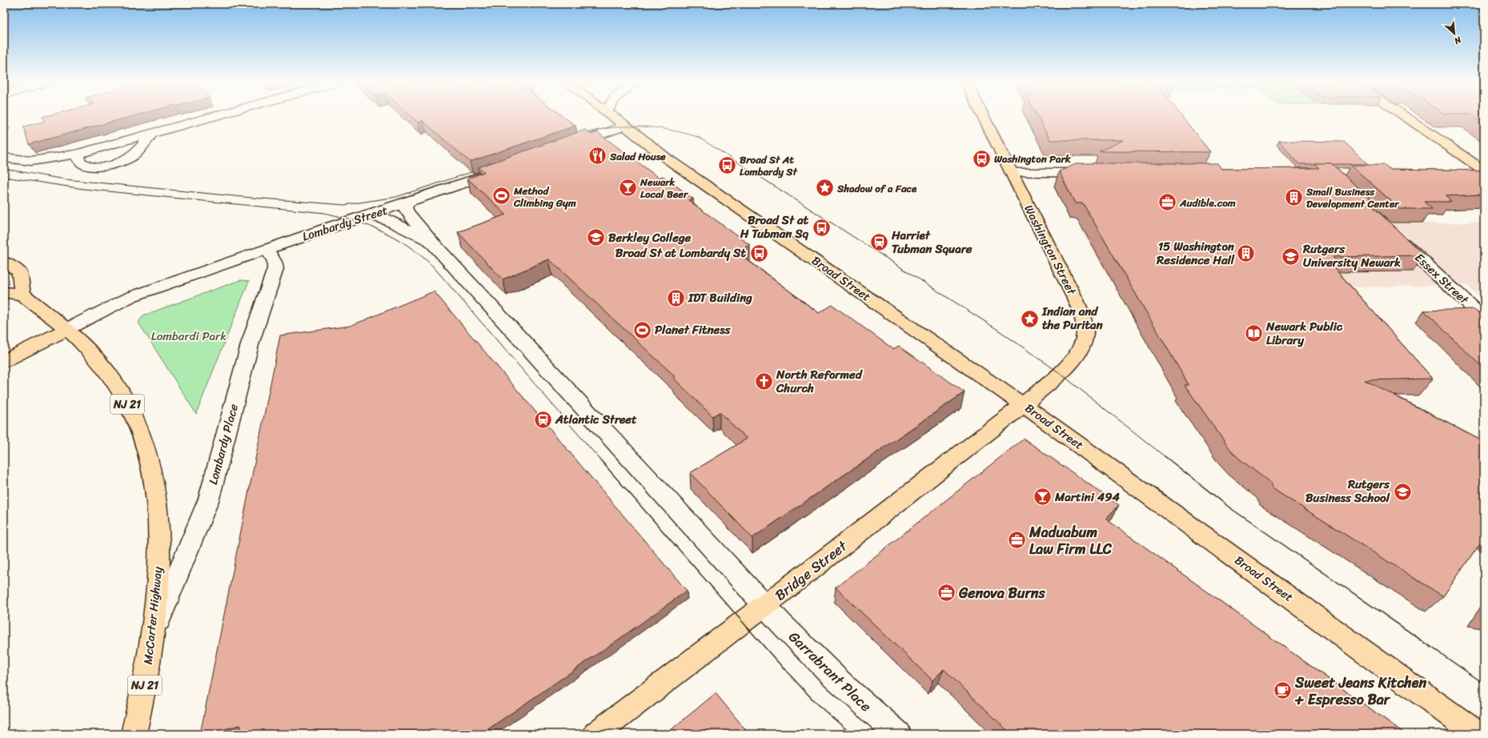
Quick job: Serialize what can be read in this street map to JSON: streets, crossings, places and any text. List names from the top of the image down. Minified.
{"streets":{"main road":["Washington Street","Broad Street","NJ 21","Bridge Street","McCarter Highway"],"street":["Lombardy Street","Essex Street","Lombardy Place","Garrabrant Place"]},"crossings":[["Lombardy Street","Lombardy Place"],["Lombardy Street","McCarter Highway"],["Washington Street","Broad Street"],["Washington Street","Bridge Street"],["Broad Street","Bridge Street"],["Lombardy Place","McCarter Highway"],["Bridge Street","Garrabrant Place"]],"parks":["Lombardi Park"],"places":{"restaurant":["Salad House"],"bus stop":["Washington Park","Broad St At Lombardy St","Broad St at H Tubman Sq","Broad St at Lombardy St"],"bar":["Newark Local Beer","Martini 494"],"place":["Shadow of a Face","Indian and the Puritan"],"sports":["Method Climbing Gym","Planet Fitness"],"building":["Small Business Development Center","15 Washington Residence Hall","IDT Building"],"office":["Audible.com","Maduabum Law Firm LLC","Genova Burns"],"school or university":["Berkley College","Rutgers University Newark","Rutgers Business School"],"station":["Harriet Tubman Square","Atlantic Street"],"library":["Newark Public Library"],"church":["North Reformed Church"],"cafe":["Sweet Jeans Kitchen + Espresso Bar"]},"north":"bottom right"}
